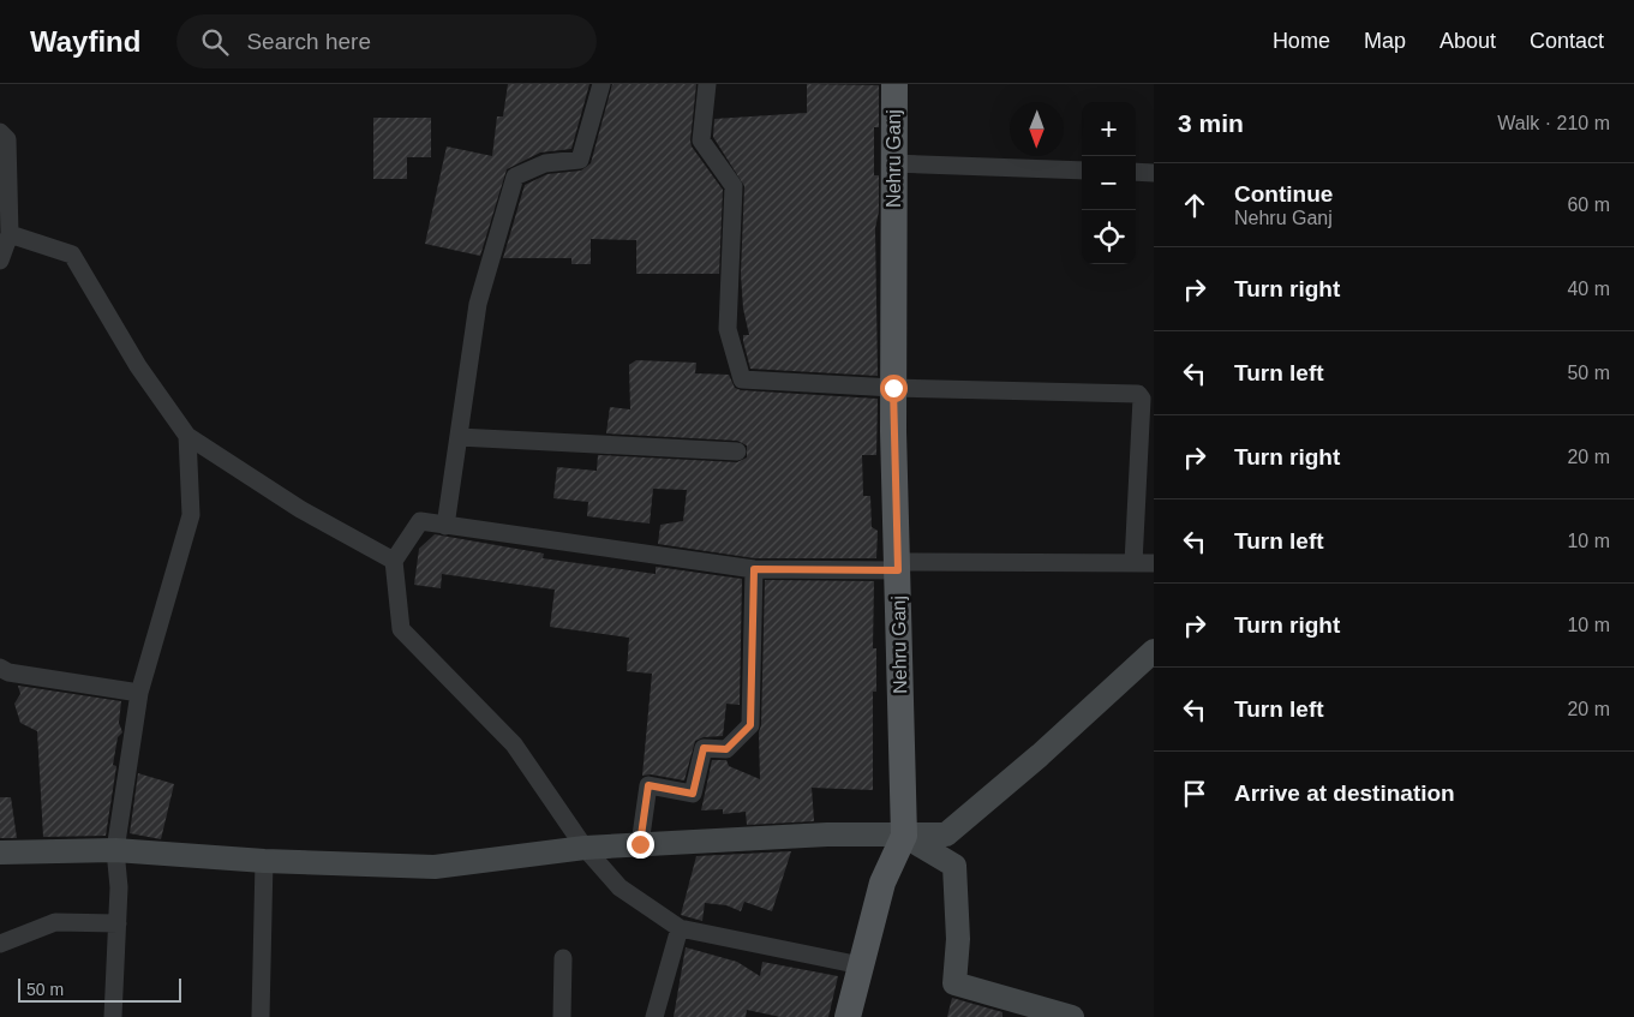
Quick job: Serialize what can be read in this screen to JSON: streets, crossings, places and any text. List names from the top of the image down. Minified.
{"streets":{"main road":["Nehru Ganj"]},"scale_bar":"50 m","north":"bottom","page":{"header":"Wayfind","search":"Search here","nav":["Home","Map","About","Contact"],"heading":["3 min","Walk · 210 m"],"map_buttons":["+","−"],"list":[["Continue","Nehru Ganj","60 m"],["Turn right","40 m"],["Turn left","50 m"],["Turn right","20 m"],["Turn left","10 m"],["Turn right","10 m"],["Turn left","20 m"],"Arrive at destination"],"scale":"50 m"}}
